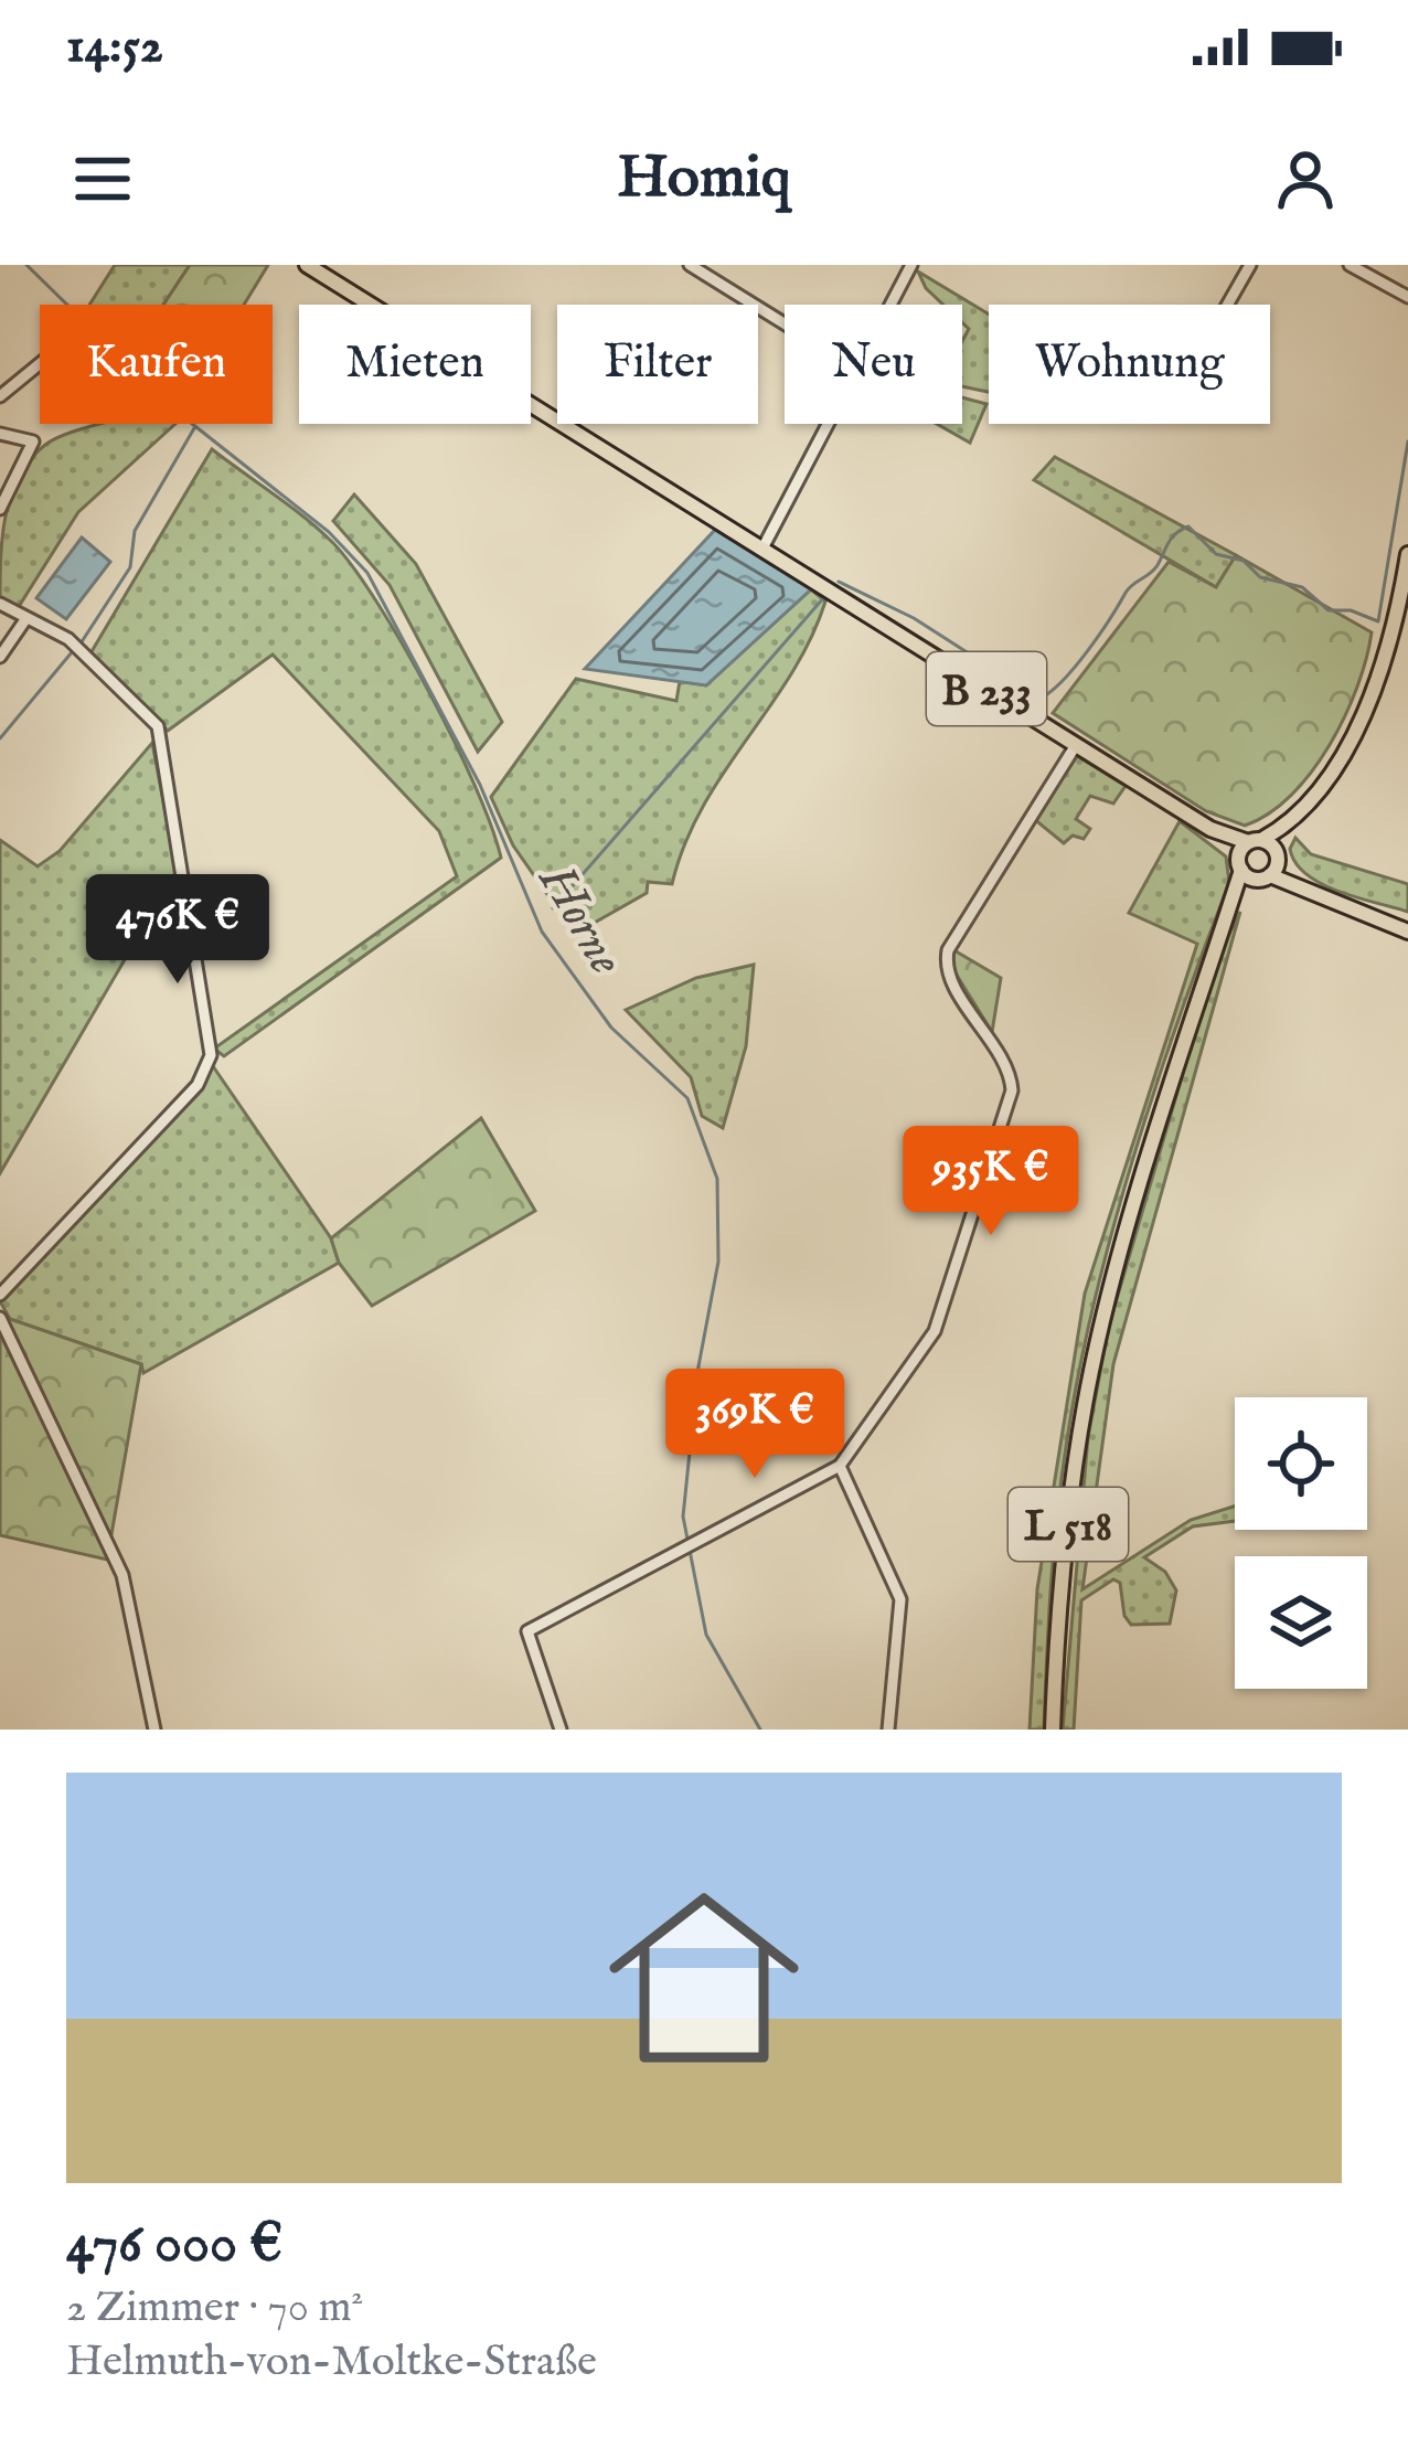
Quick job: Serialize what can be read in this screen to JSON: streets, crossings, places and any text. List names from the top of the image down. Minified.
{"streets":{"main road":["B 233","L 518"]},"crossings":[["B 233","L 518"]],"water":["Horne"],"page":{"status":"14:52","header":"Homiq","chip":["Kaufen","Mieten","Filter","Neu","Wohnung"],"price":["476K €","935K €","369K €"],"list":[{"name":"476 000 €","note":"2 Zimmer · 70 m² · Helmuth-von-Moltke-Straße"}]}}
